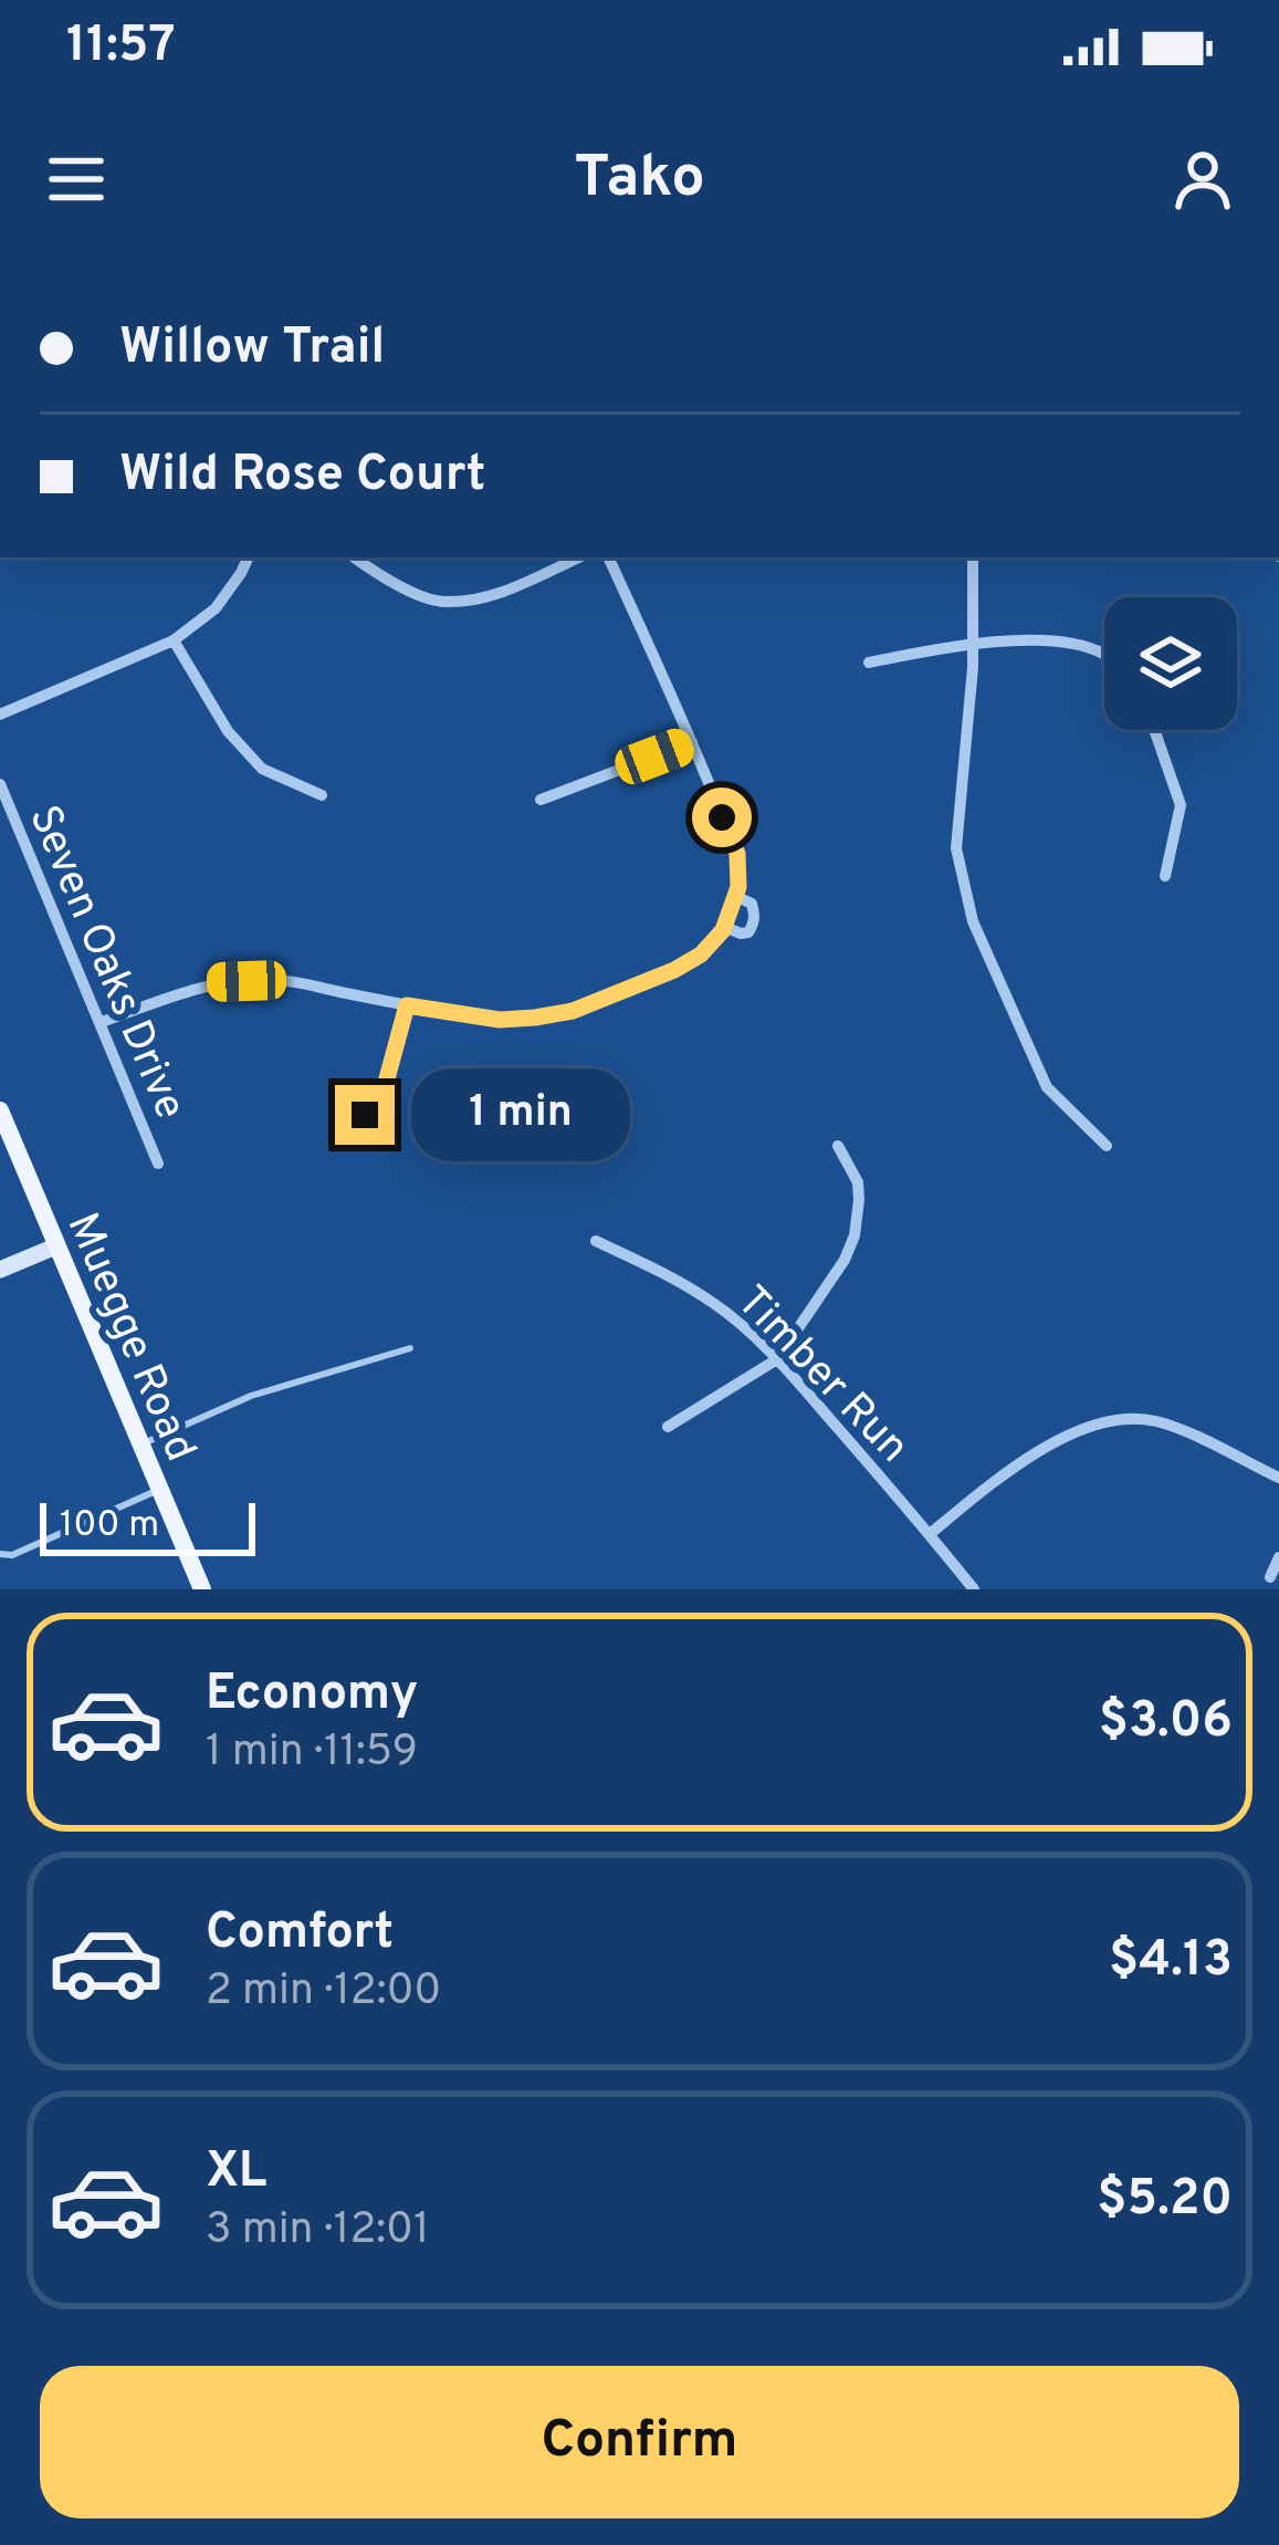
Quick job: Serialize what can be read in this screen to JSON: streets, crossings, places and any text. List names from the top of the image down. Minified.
{"streets":{"main road":["Muegge Road"],"street":["Seven Oaks Drive","Timber Run"]},"scale_bar":"100 m","page":{"status":"11:57","header":"Tako","banner":["Willow Trail","Wild Rose Court"],"bubble":"1 min","scale":"100 m","list":[{"name":"Economy","note":"1 min · 11:59","value":"$3.06"},{"name":"Comfort","note":"2 min · 12:00","value":"$4.13"},{"name":"XL","note":"3 min · 12:01","value":"$5.20"}],"buttons":"Confirm"}}
